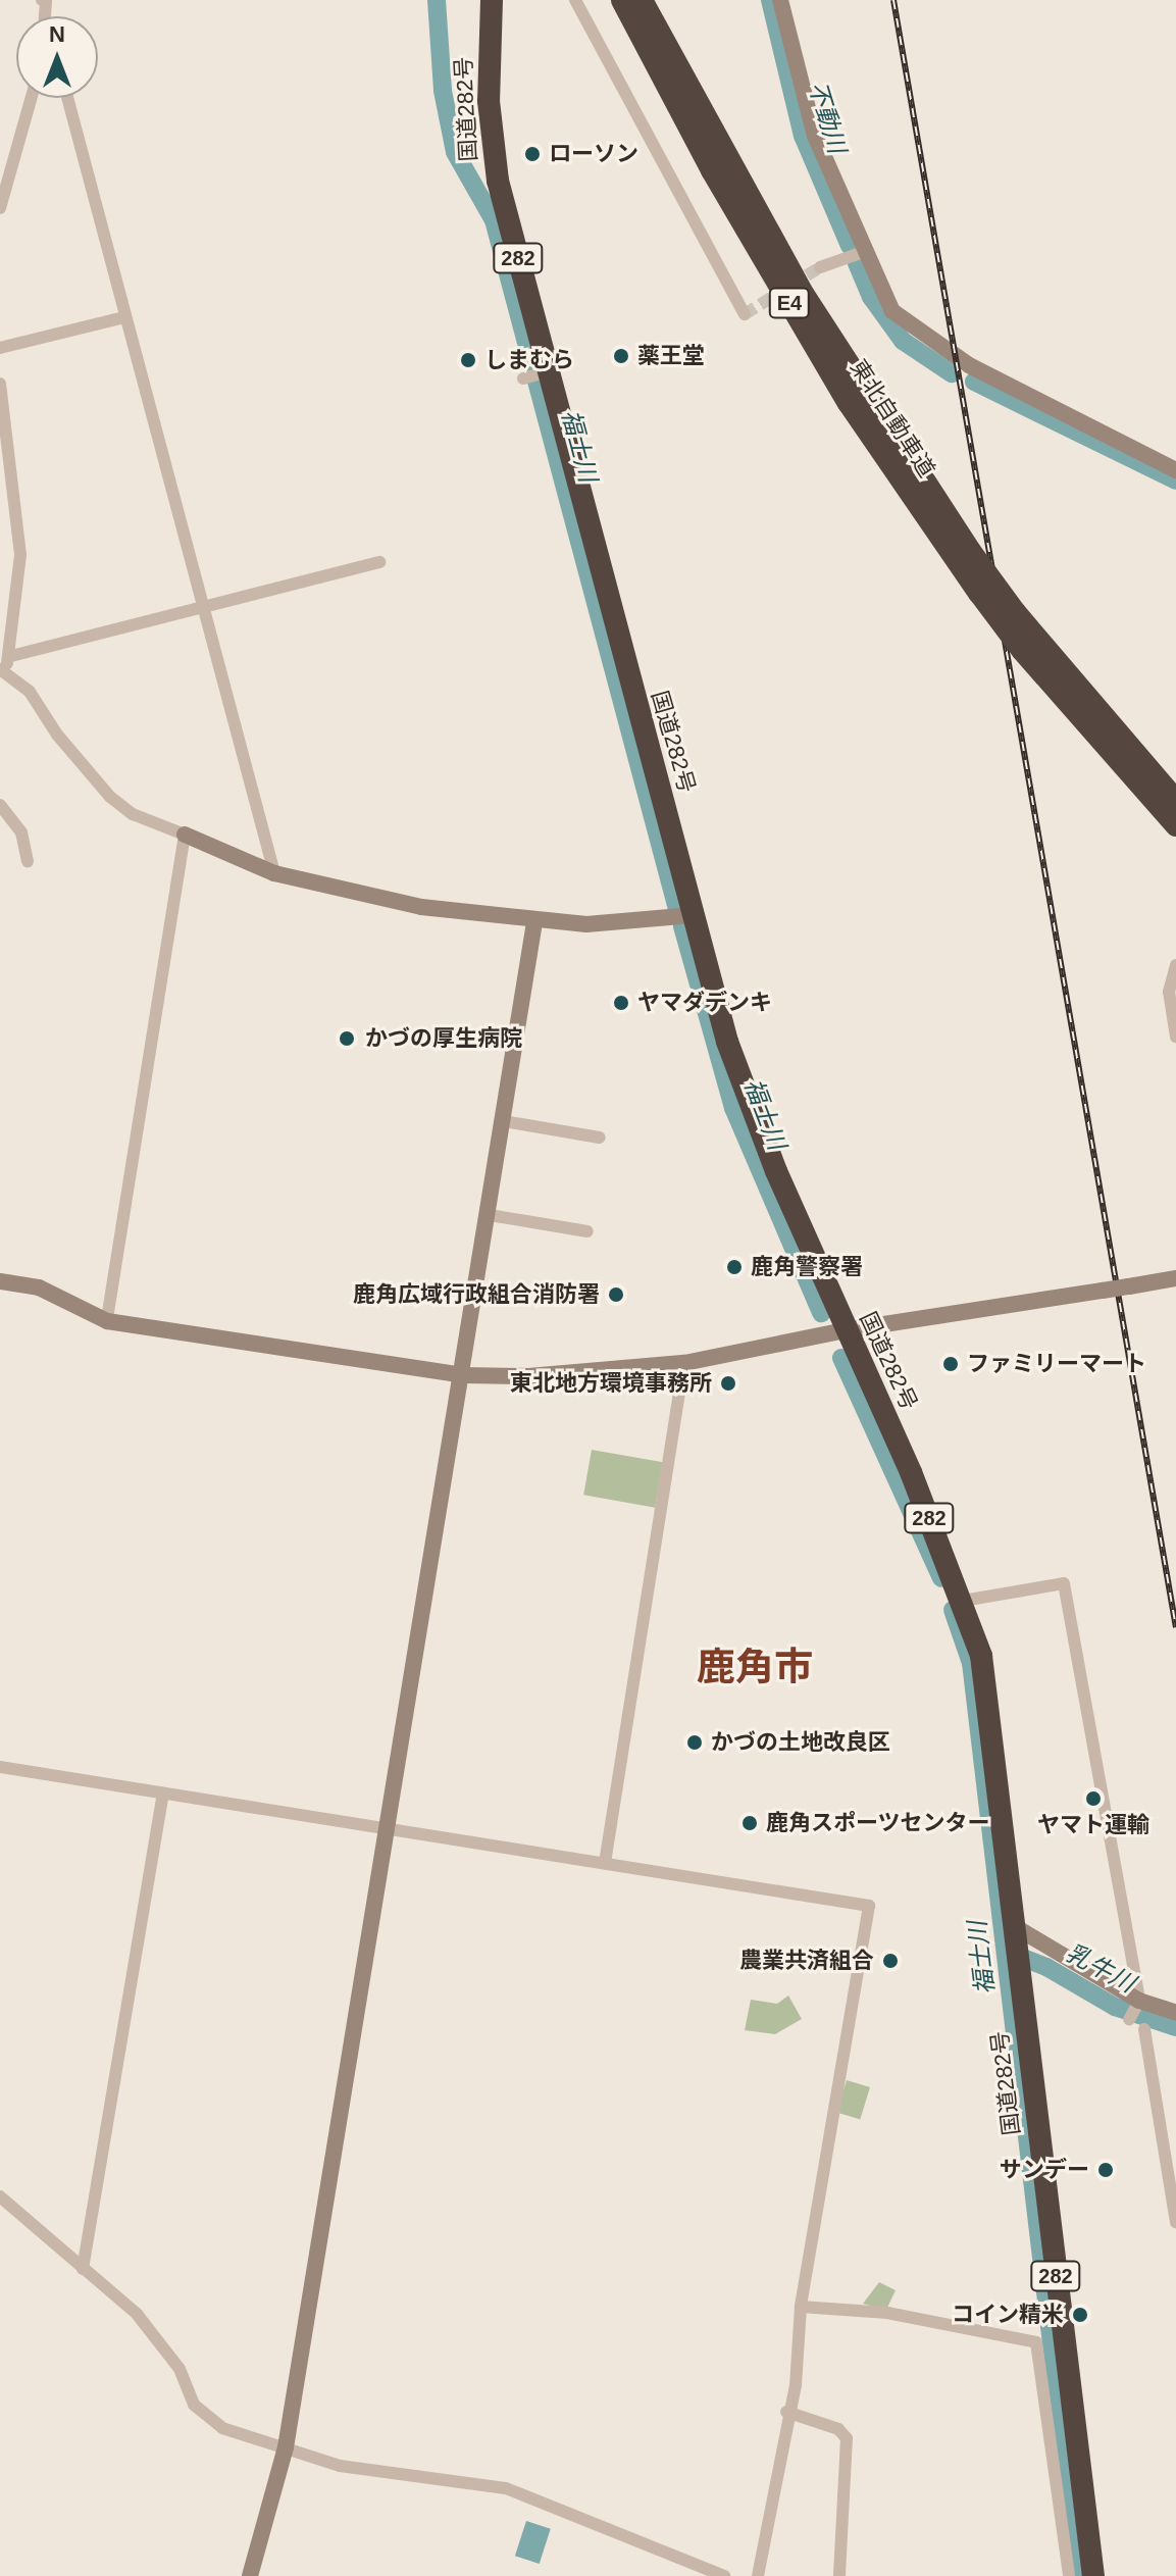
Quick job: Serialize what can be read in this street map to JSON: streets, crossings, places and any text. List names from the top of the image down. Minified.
{"streets":{"highway":["国道282号","282","E4","東北自動車道"]},"districts":["鹿角市"],"water":["不動川","福士川","乳牛川"],"places":["ローソン","薬王堂","しまむら","ヤマダデンキ","かづの厚生病院","鹿角警察署","鹿角広域行政組合消防署","ファミリーマート","東北地方環境事務所","かづの土地改良区","ヤマト運輸","鹿角スポーツセンター","農業共済組合","サンデー","コイン精米"],"north":"top"}
